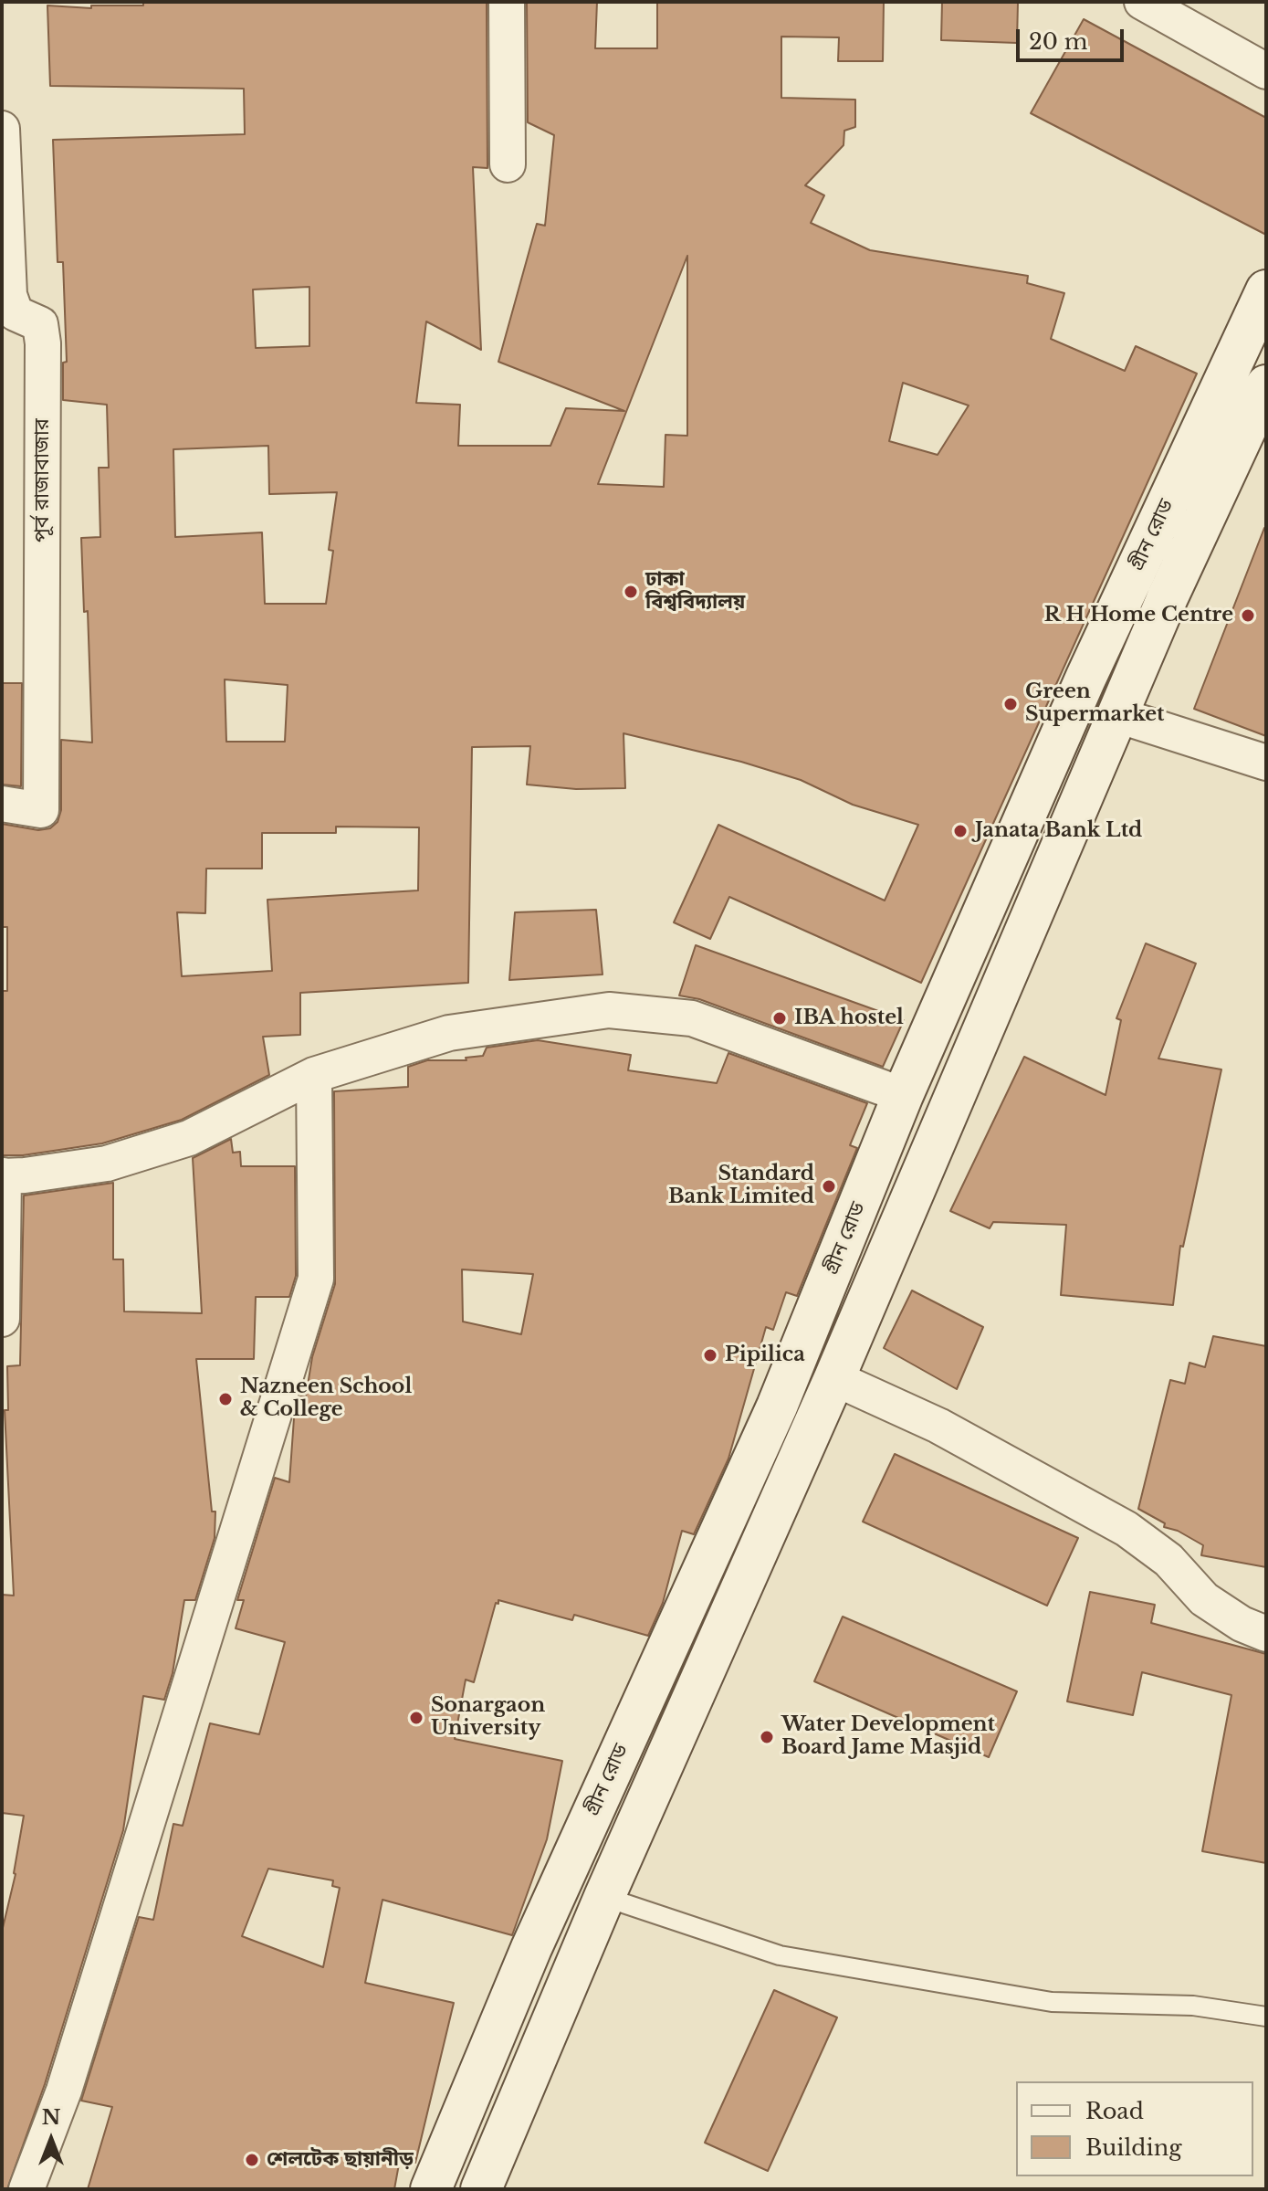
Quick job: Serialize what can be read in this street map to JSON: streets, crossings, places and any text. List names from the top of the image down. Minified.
{"streets":{"main road":["গ্রীন রোড"],"street":["পূর্ব রাজাবাজার"]},"places":["ঢাকা বিশ্ববিদ্যালয়","R H Home Centre","Green Supermarket","Janata Bank Ltd","IBA hostel","Standard Bank Limited","Pipilica","Nazneen School & College","Sonargaon University","Water Development Board Jame Masjid","শেলটেক ছায়ানীড়"],"legend":["Road","Building"],"scale_bar":"20 m","north":"top"}
